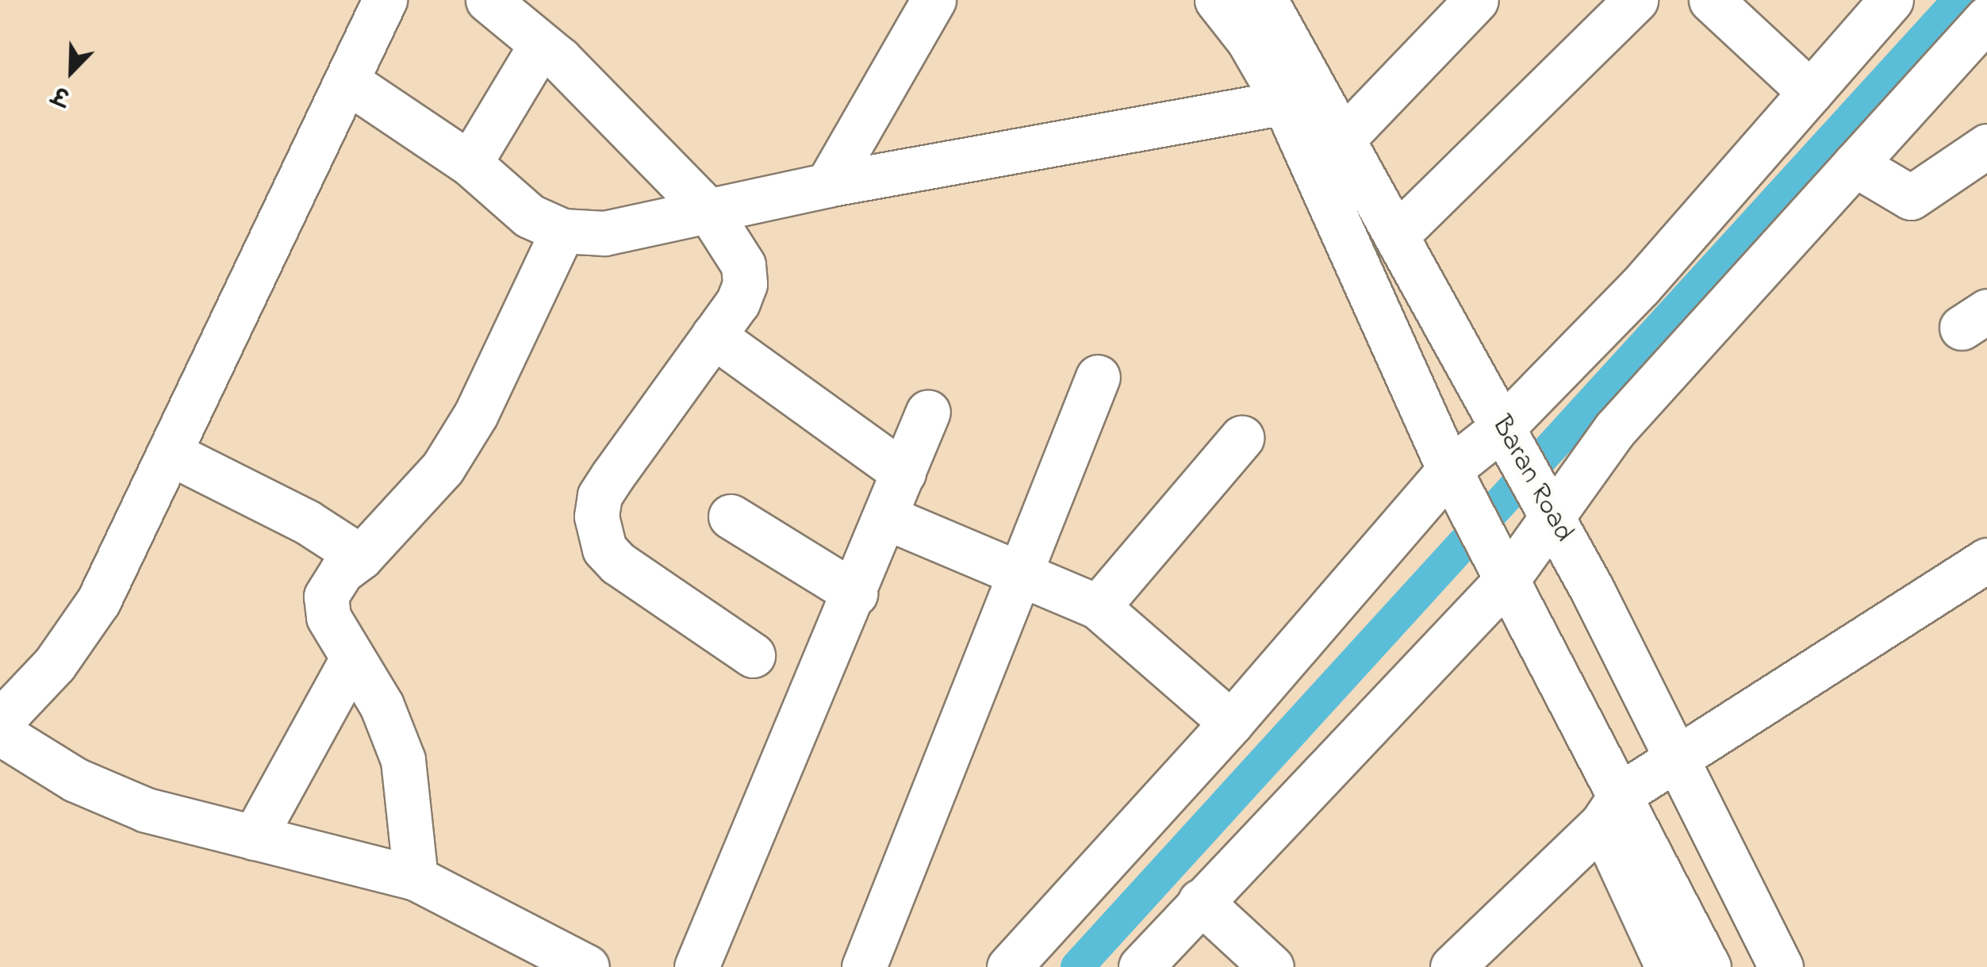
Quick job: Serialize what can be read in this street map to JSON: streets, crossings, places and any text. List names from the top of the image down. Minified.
{"streets":{"street":["Baran Road"]},"north":"bottom left"}
